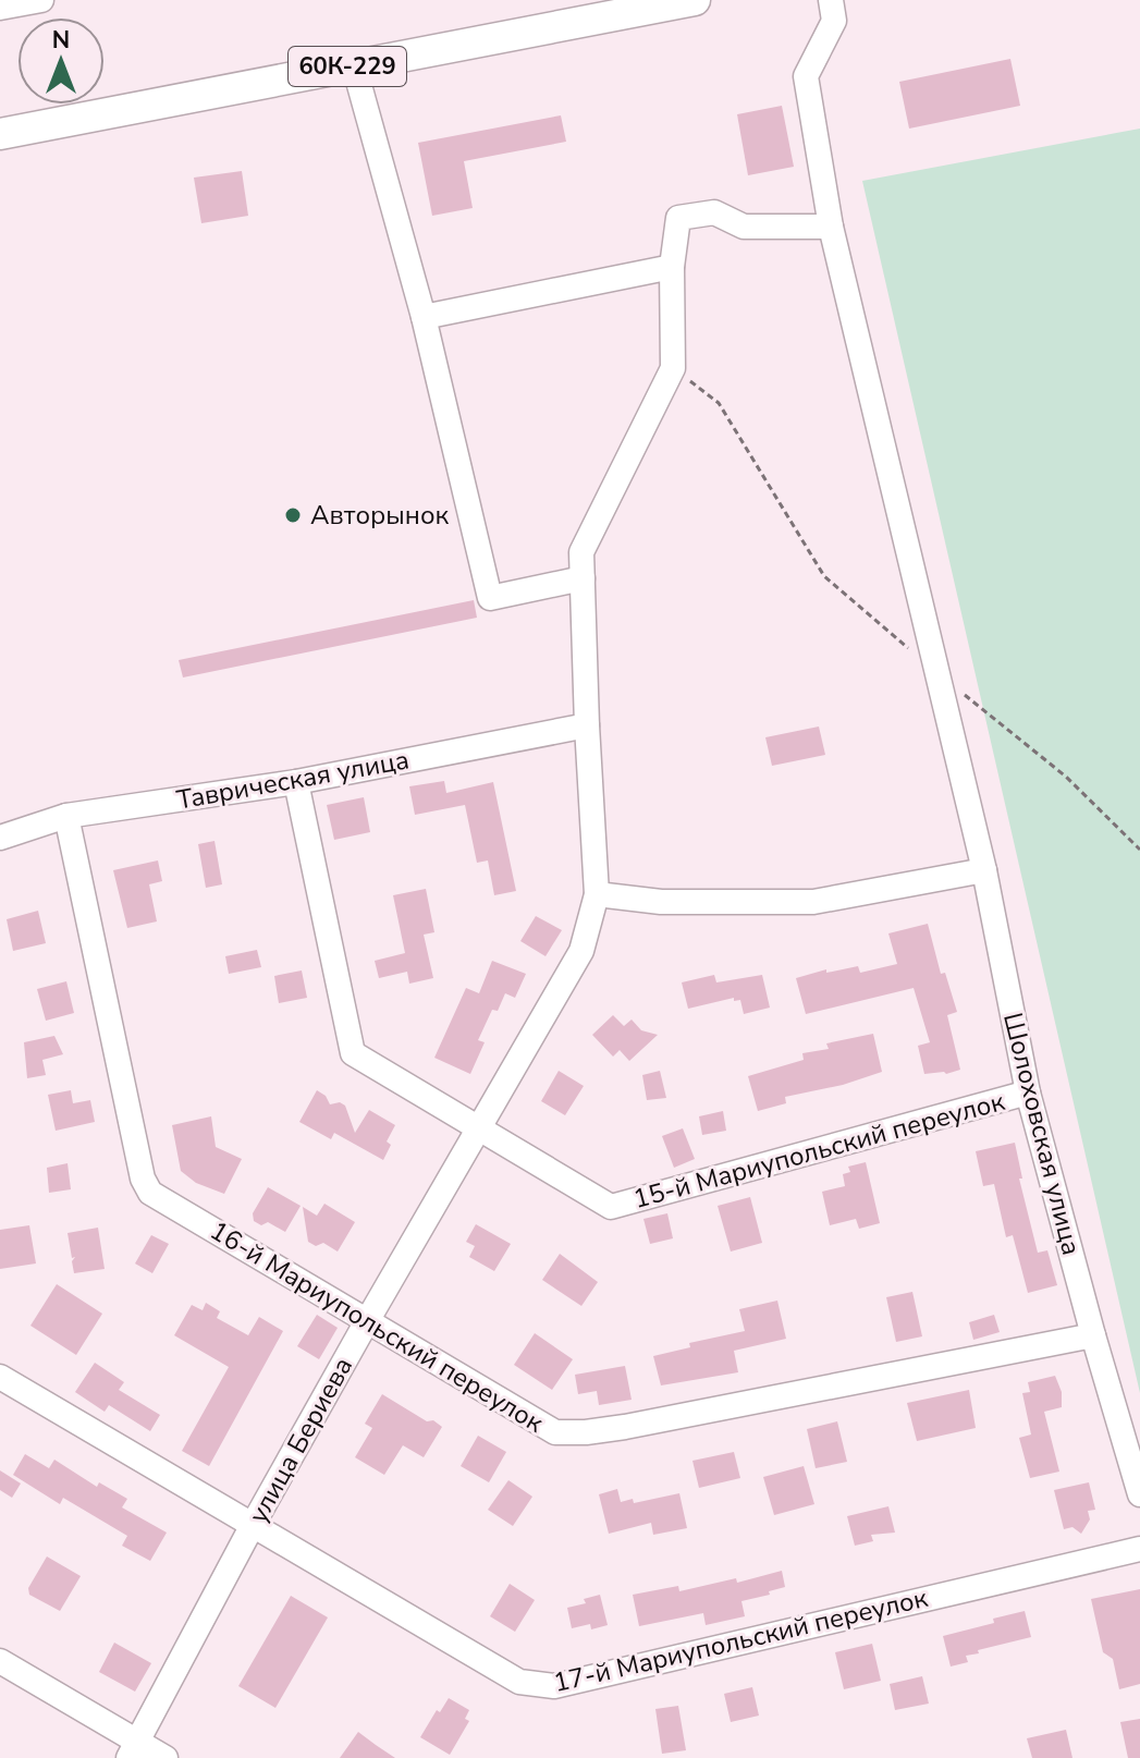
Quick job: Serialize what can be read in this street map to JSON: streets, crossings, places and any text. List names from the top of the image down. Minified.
{"streets":{"main road":["60К-229"],"street":["Таврическая улица","Шолоховская улица","15-й Мариупольский переулок","16-й Мариупольский переулок","улица Бериева","17-й Мариупольский переулок"]},"crossings":[["Таврическая улица","15-й Мариупольский переулок"],["Таврическая улица","16-й Мариупольский переулок"],["Таврическая улица","улица Бериева"],["Шолоховская улица","15-й Мариупольский переулок"],["Шолоховская улица","16-й Мариупольский переулок"],["15-й Мариупольский переулок","улица Бериева"],["16-й Мариупольский переулок","улица Бериева"],["улица Бериева","17-й Мариупольский переулок"]],"places":["Авторынок"],"north":"top"}
